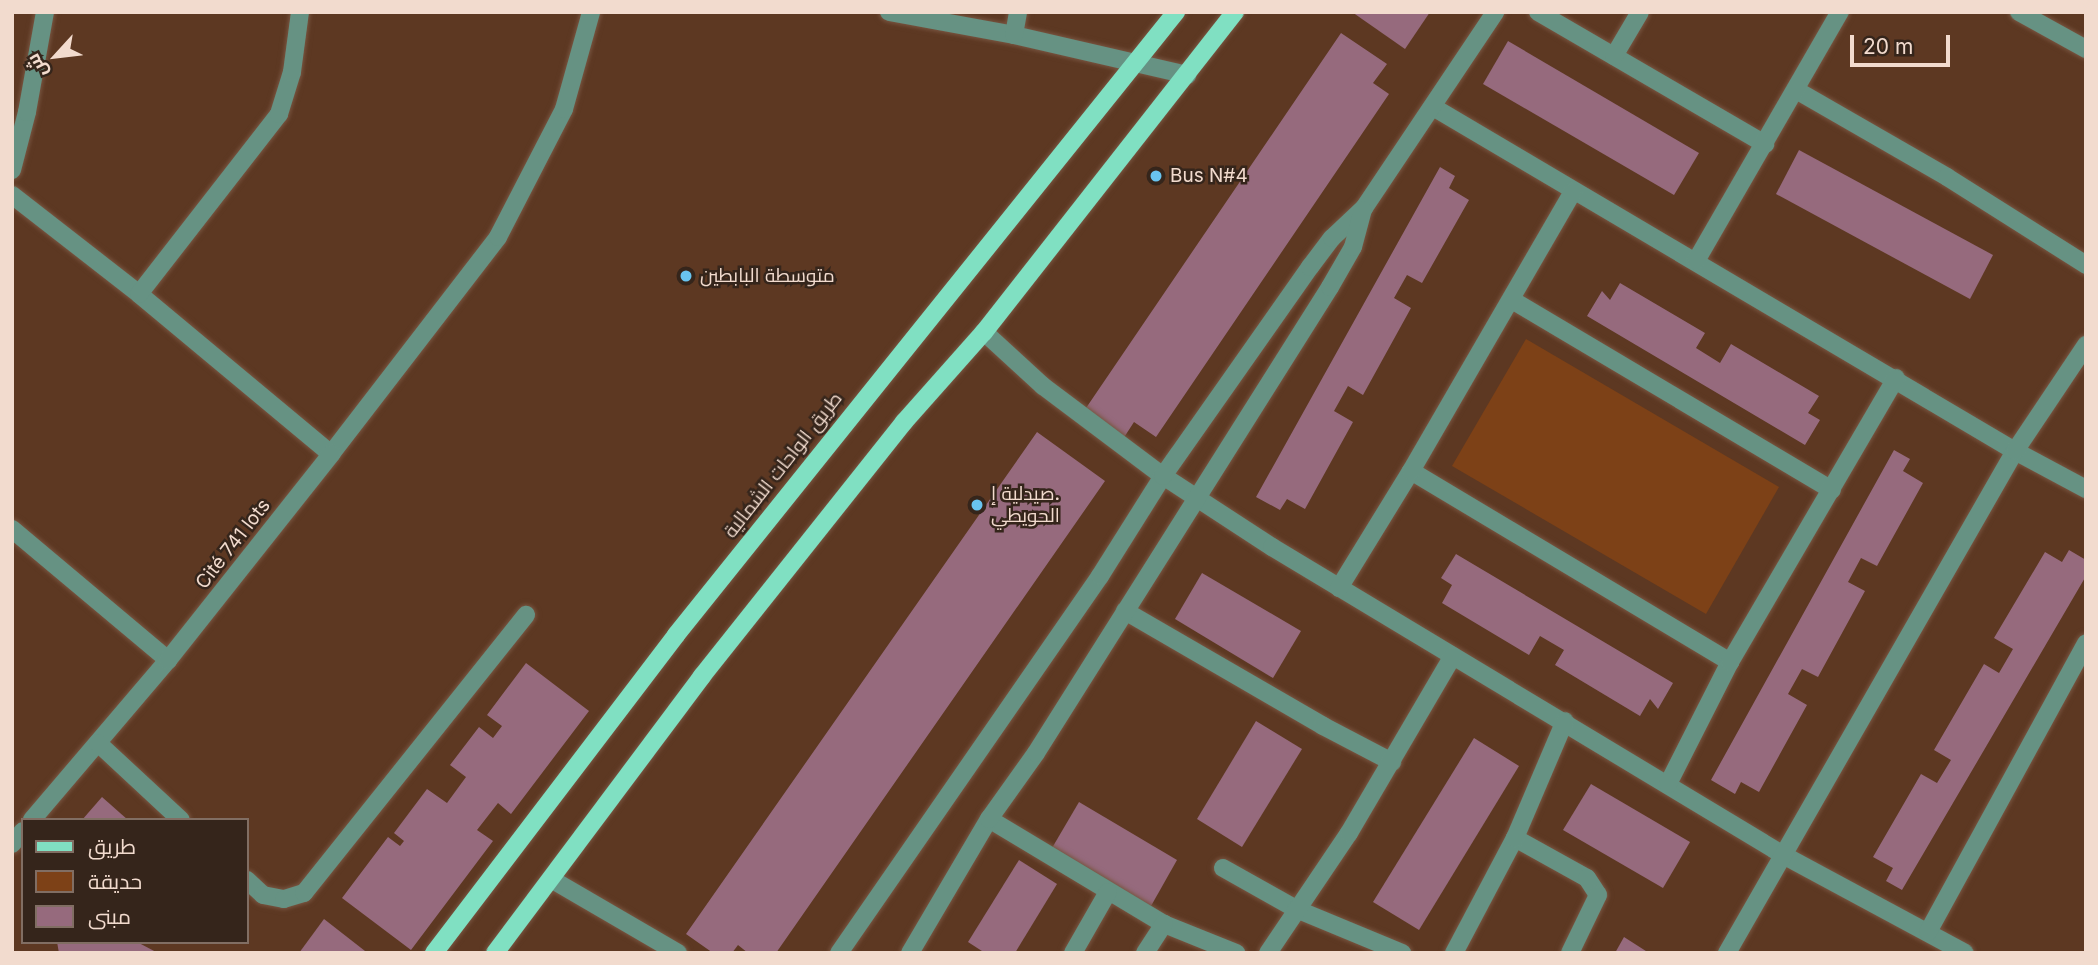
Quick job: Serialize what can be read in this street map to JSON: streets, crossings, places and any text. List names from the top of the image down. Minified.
{"streets":{"main road":["طريق الواحات الشمالية"],"street":["Cité 741 lots"]},"places":["Bus N#4","متوسطة البابطين","صيدلية إ. الحويطي"],"legend":["طريق","حديقة","مبنى"],"scale_bar":"20 m","north":"bottom left"}
